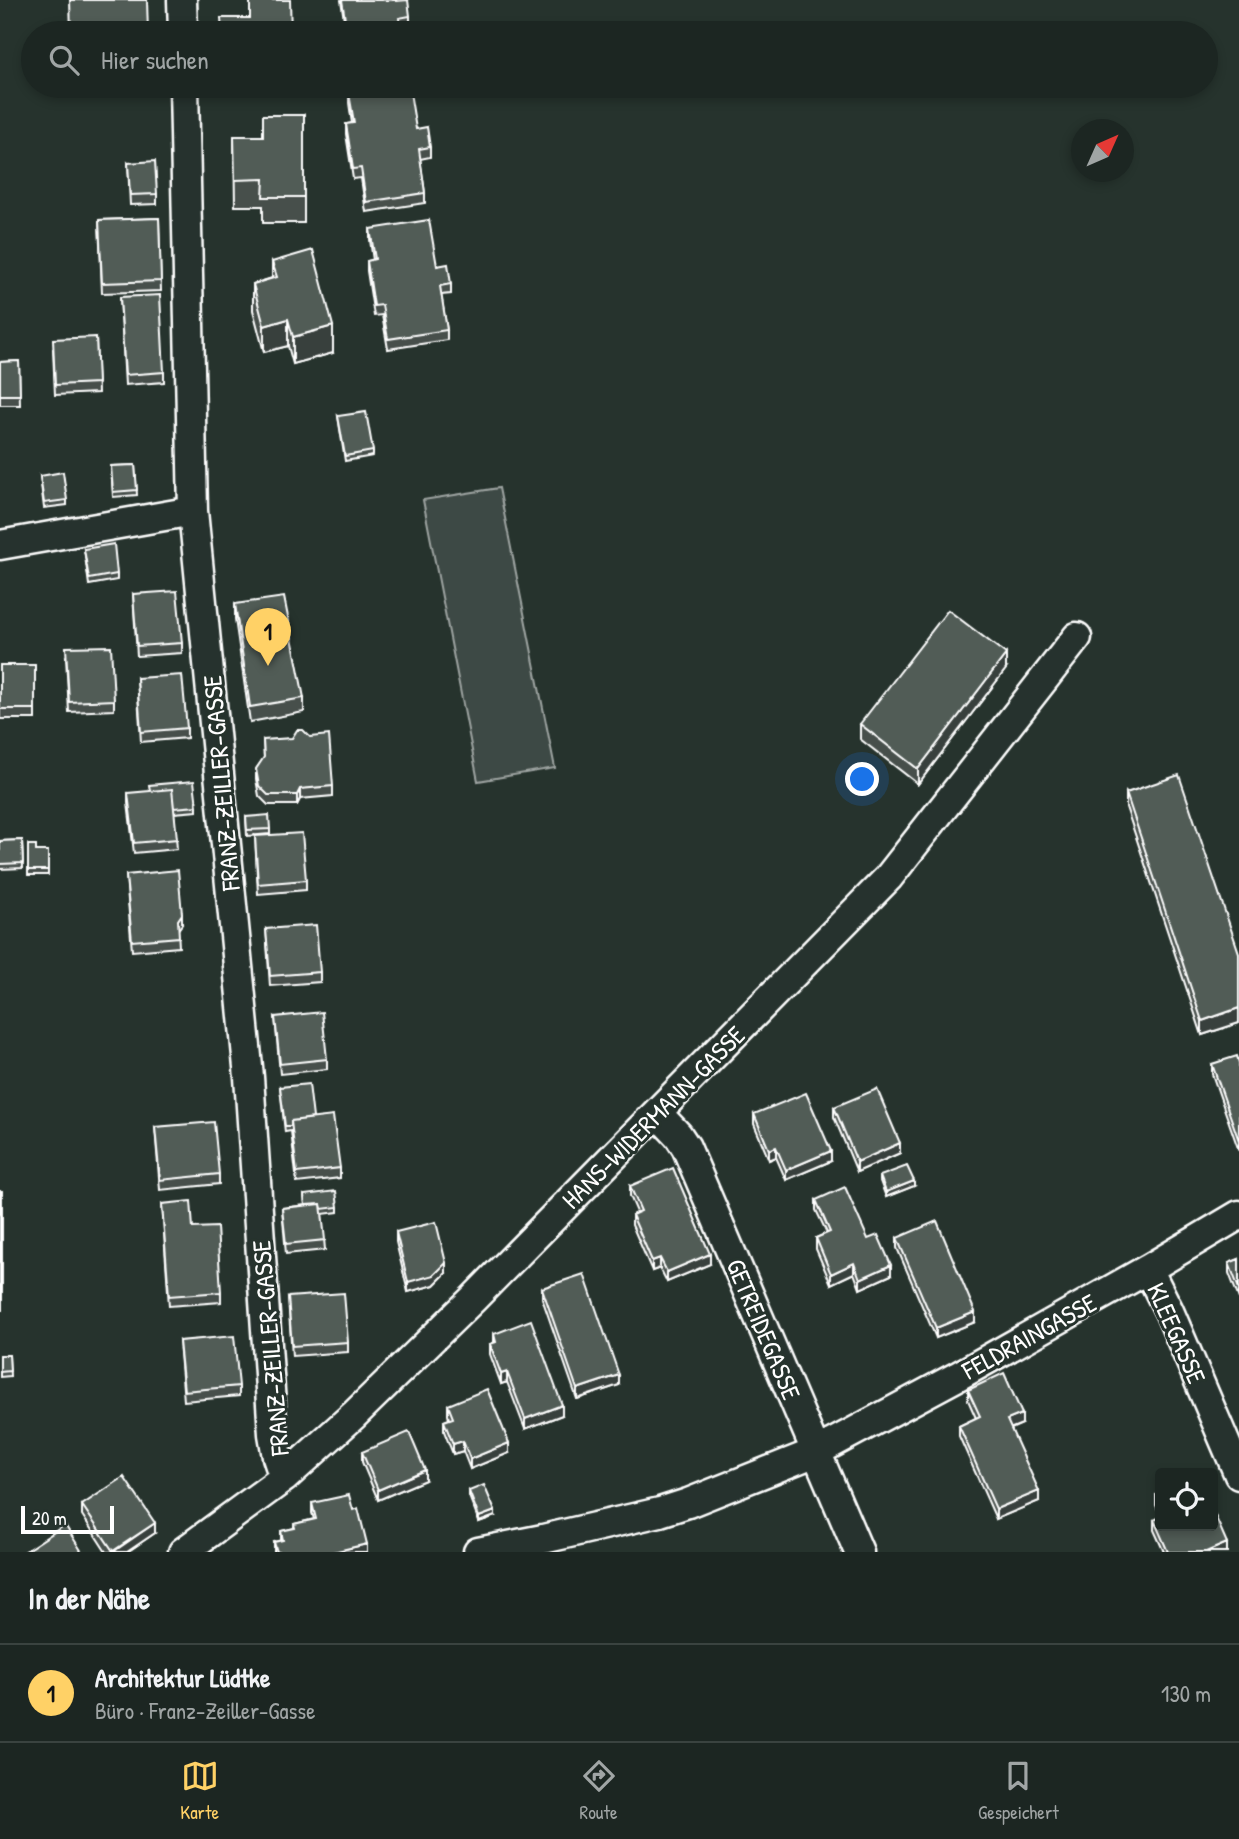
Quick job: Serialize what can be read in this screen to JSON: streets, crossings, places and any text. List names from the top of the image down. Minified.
{"streets":{"street":["FRANZ-ZEILLER-GASSE","HANS-WIDERMANN-GASSE","GETREIDEGASSE","KLEEGASSE","FELDRAINGASSE"]},"crossings":[["FRANZ-ZEILLER-GASSE","HANS-WIDERMANN-GASSE"],["HANS-WIDERMANN-GASSE","GETREIDEGASSE"],["GETREIDEGASSE","FELDRAINGASSE"],["KLEEGASSE","FELDRAINGASSE"]],"scale_bar":"20 m","north":"top right","page":{"search":"Hier suchen","pins":"1","scale":"20 m","heading":"In der Nähe","list":[{"mark":"1","name":"Architektur Lüdtke","note":"Büro · Franz-Zeiller-Gasse","value":"130 m"}],"nav":["Karte","Route","Gespeichert"]}}
